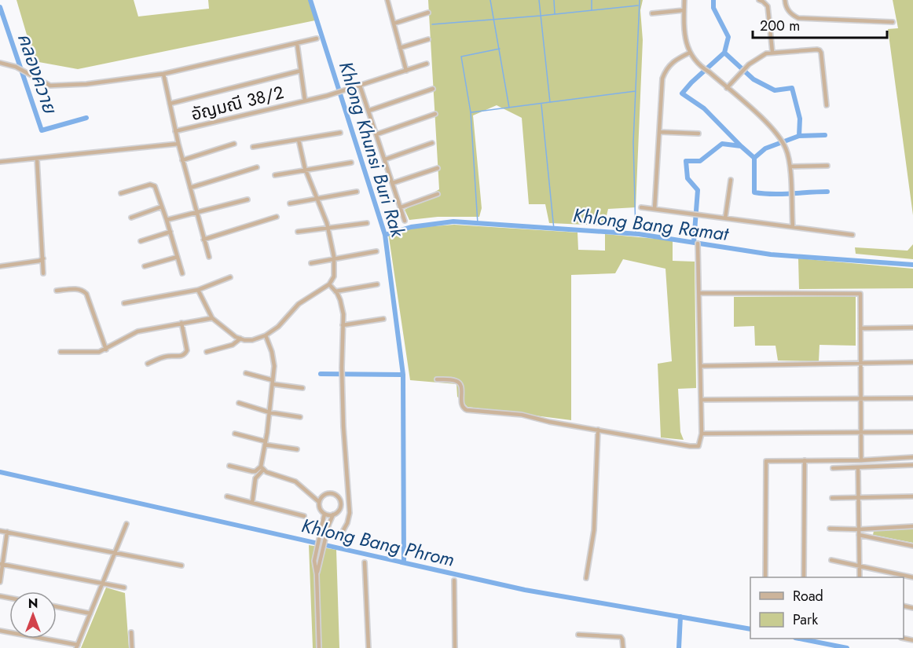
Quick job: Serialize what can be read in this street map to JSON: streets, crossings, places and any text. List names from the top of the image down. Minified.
{"streets":{"street":["อัญมณี 38/2"]},"water":["คลองควาย","Khlong Khunsi Buri Rak","Khlong Bang Ramat","Khlong Bang Phrom"],"legend":["Road","Park"],"scale_bar":"200 m","north":"top"}
